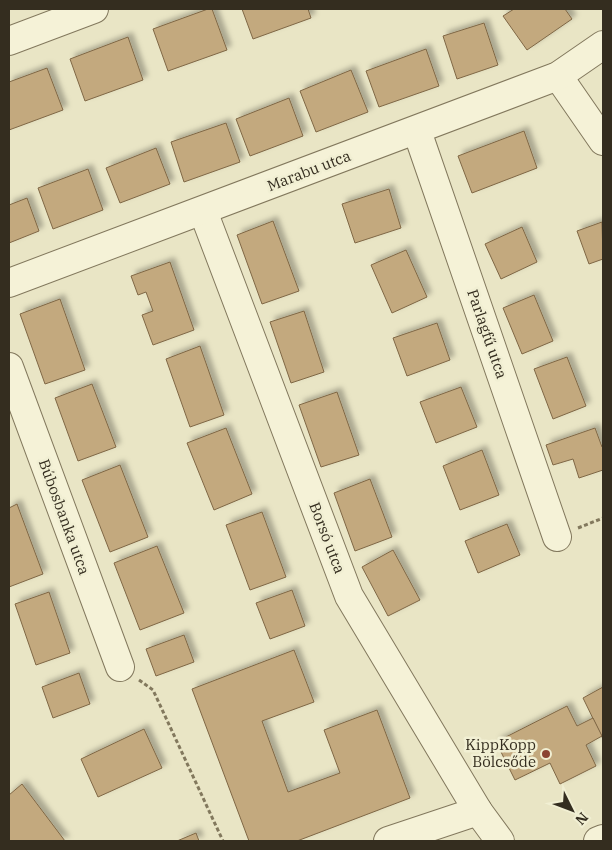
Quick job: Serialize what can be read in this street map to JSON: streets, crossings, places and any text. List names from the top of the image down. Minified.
{"streets":{"street":["Marabu utca","Parlagfű utca","Búbosbanka utca","Borsó utca"]},"crossings":[["Marabu utca","Parlagfű utca"],["Marabu utca","Borsó utca"]],"places":["KippKopp Bölcsőde"],"north":"bottom right"}
